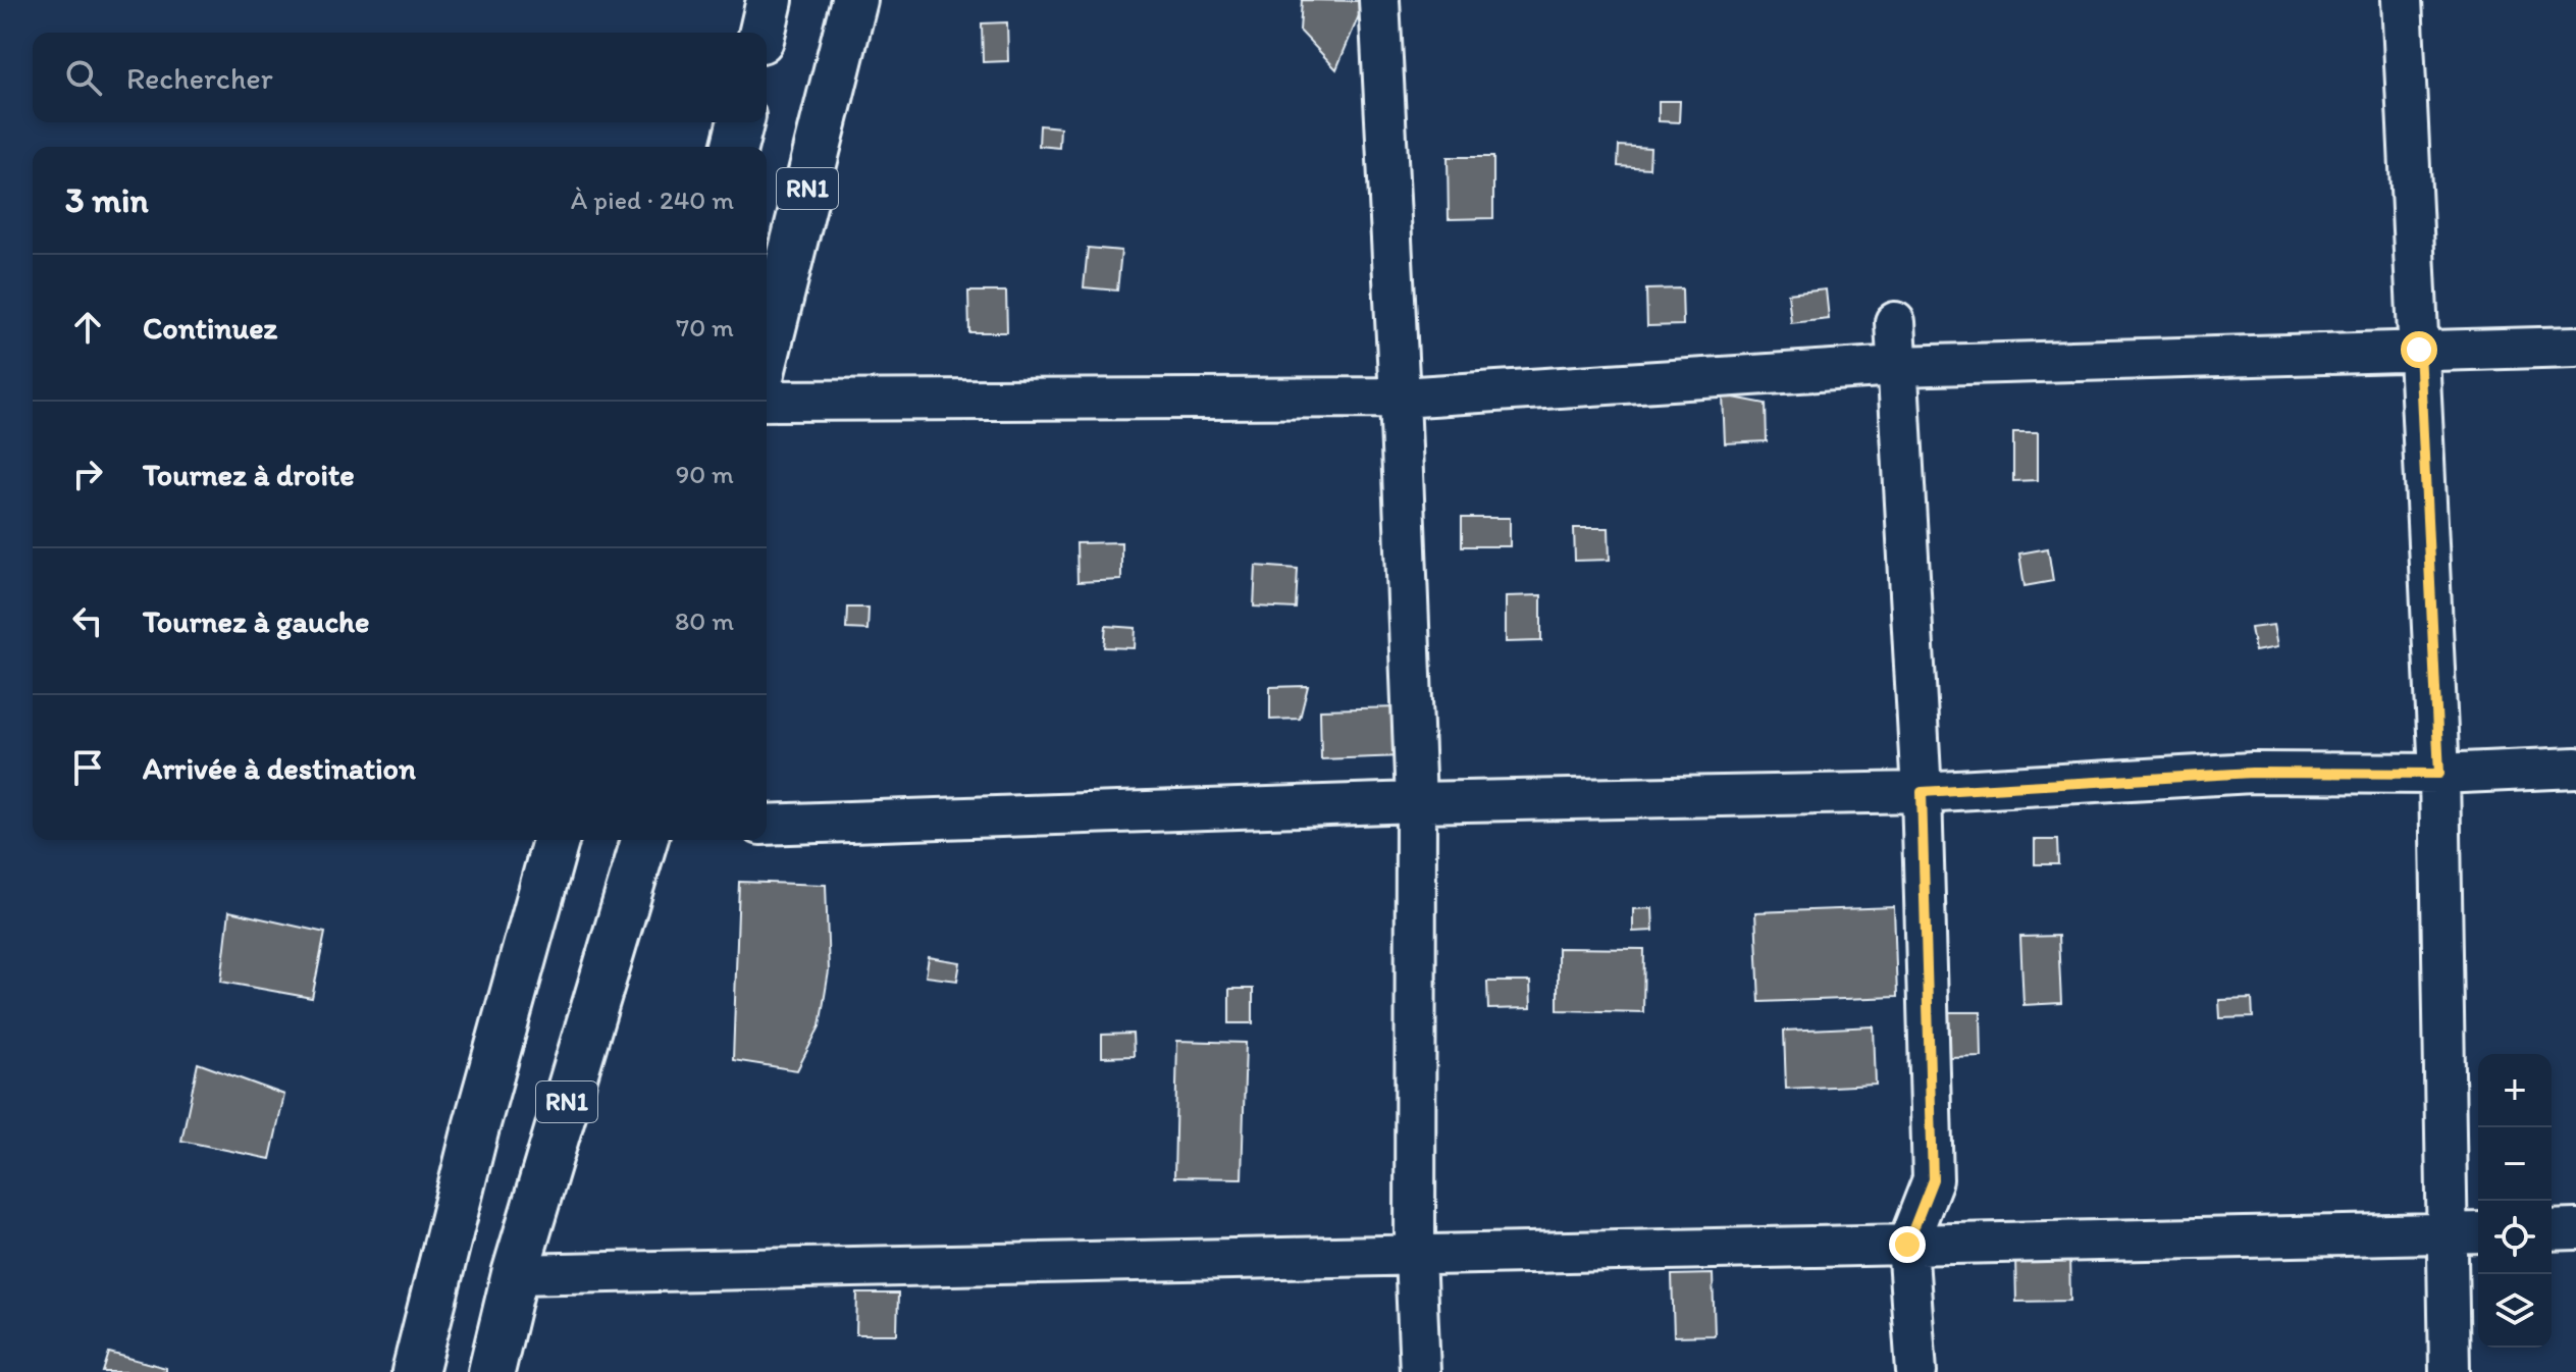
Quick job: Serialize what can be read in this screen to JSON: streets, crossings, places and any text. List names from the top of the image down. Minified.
{"streets":{"highway":["RN1"]},"page":{"search":"Rechercher","heading":["3 min","À pied · 240 m"],"list":[["Continuez","70 m"],["Tournez à droite","90 m"],["Tournez à gauche","80 m"],"Arrivée à destination"],"map_buttons":["+","−"]}}
